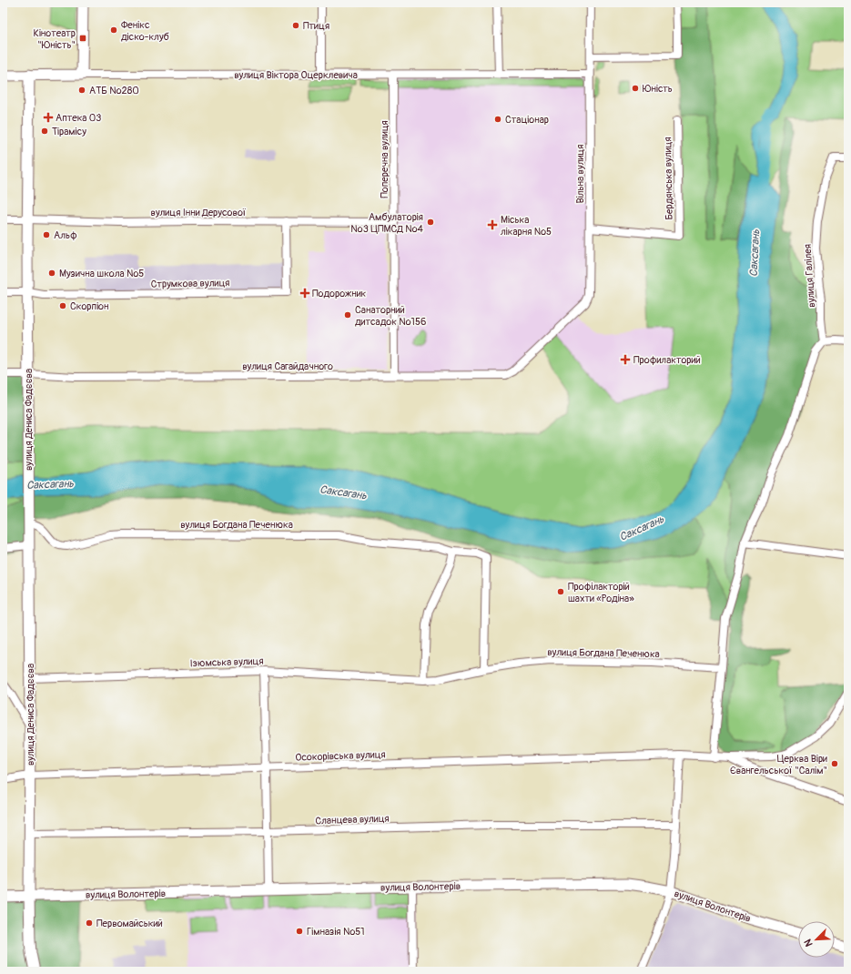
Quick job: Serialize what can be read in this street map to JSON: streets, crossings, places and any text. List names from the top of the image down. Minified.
{"streets":{"street":["вулиця Віктора Оцерклевича","Поперечна вулиця","Вільна вулиця","Бердянська вулиця","вулиця Інни Дерусової","вулиця Галілея","Струмкова вулиця","вулиця Сагайдачного","вулиця Дениса Фадєєва","вулиця Богдана Печенюка","Ізюмська вулиця","Осокорівська вулиця","Сланцева вулиця","вулиця Волонтерів"]},"crossings":[["вулиця Віктора Оцерклевича","Поперечна вулиця"],["вулиця Віктора Оцерклевича","Вільна вулиця"],["вулиця Віктора Оцерклевича","вулиця Дениса Фадєєва"],["Поперечна вулиця","вулиця Інни Дерусової"],["Поперечна вулиця","вулиця Сагайдачного"],["Вільна вулиця","Бердянська вулиця"],["Вільна вулиця","вулиця Сагайдачного"],["вулиця Інни Дерусової","Струмкова вулиця"],["вулиця Інни Дерусової","вулиця Дениса Фадєєва"],["Струмкова вулиця","вулиця Дениса Фадєєва"],["вулиця Сагайдачного","вулиця Дениса Фадєєва"],["вулиця Дениса Фадєєва","вулиця Богдана Печенюка"],["вулиця Дениса Фадєєва","Ізюмська вулиця"],["вулиця Дениса Фадєєва","Осокорівська вулиця"],["вулиця Дениса Фадєєва","Сланцева вулиця"],["вулиця Дениса Фадєєва","вулиця Волонтерів"],["вулиця Богдана Печенюка","Ізюмська вулиця"]],"water":["Саксагань"],"places":{"other":["Птиця","Фенікс діско-клуб","Юність","АТБ №280","Стаціонар","Тірамісу","Амбулаторія №3 ЦПМСД №4","Альф","Музична школа №5","Скорпіон","Санаторний дитсадок №156","Профілакторій шахти «Родіна»","Церква Віри Євангельської \"Салім\"","Первомайський","Гімназія №51"],"transit":["Кінотеатр \"Юність\""],"health":["Аптека 03","Міська лікарня №5","Подорожник","Профилакторий"]},"north":"bottom left"}
